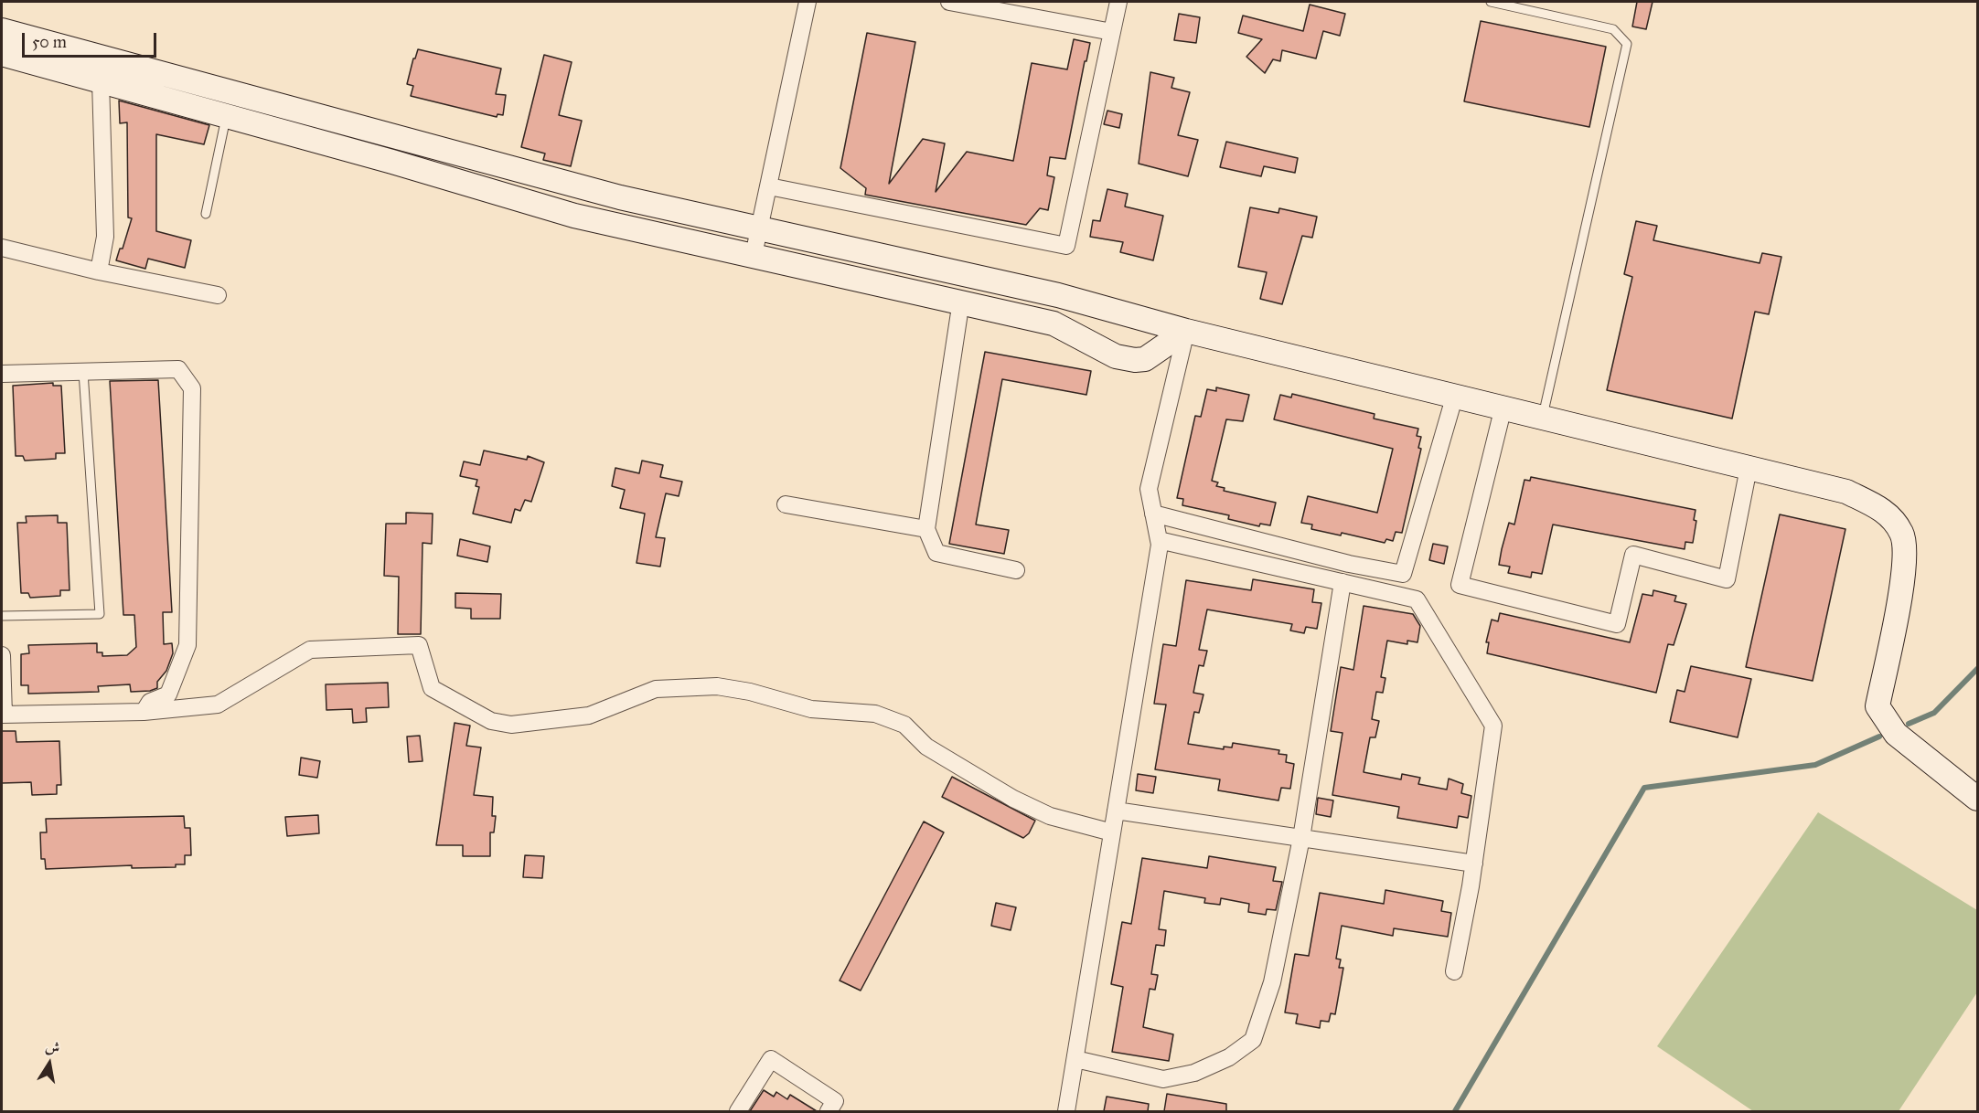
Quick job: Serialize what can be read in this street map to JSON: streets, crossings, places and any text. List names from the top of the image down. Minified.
{"scale_bar":"50 m","north":"top"}
